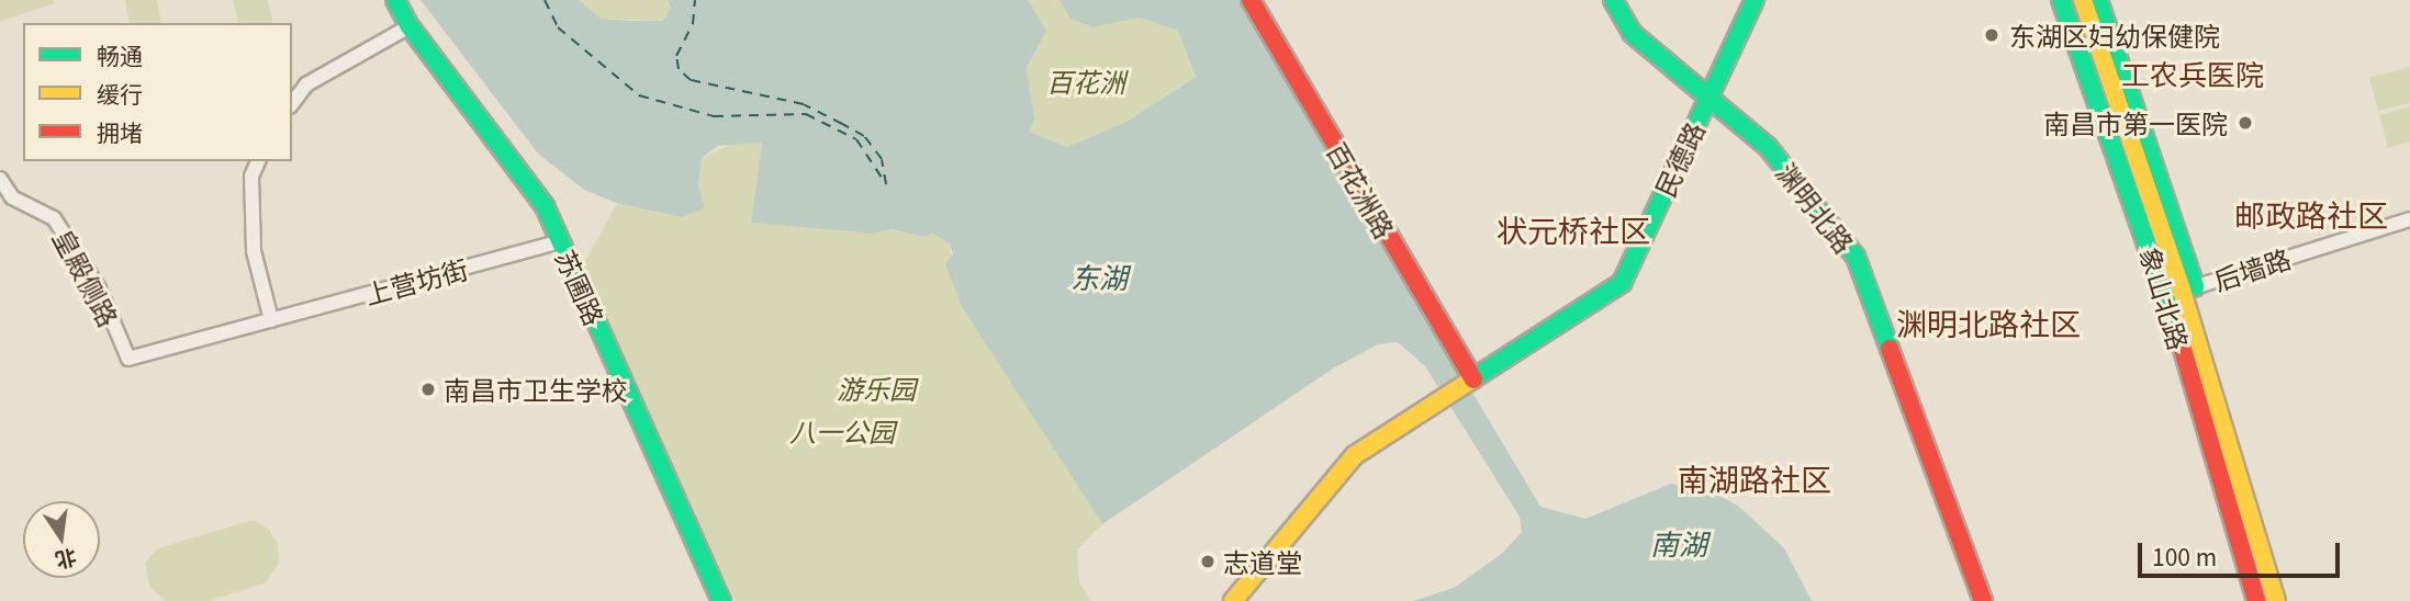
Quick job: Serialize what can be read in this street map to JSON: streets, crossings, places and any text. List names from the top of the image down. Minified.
{"streets":{"main road":["民德路","百花洲路","渊明北路","苏圃路","象山北路"],"street":["后墙路","皇殿侧路","上营坊街"]},"crossings":[["民德路","百花洲路"],["民德路","渊明北路"],["后墙路","象山北路"],["皇殿侧路","上营坊街"],["上营坊街","苏圃路"]],"districts":["工农兵医院","邮政路社区","状元桥社区","渊明北路社区","南湖路社区"],"water":["东湖","南湖"],"parks":["百花洲","游乐园","八一公园"],"places":["东湖区妇幼保健院","南昌市第一医院","南昌市卫生学校","志道堂"],"legend":["畅通","缓行","拥堵"],"scale_bar":"100 m","north":"bottom"}
